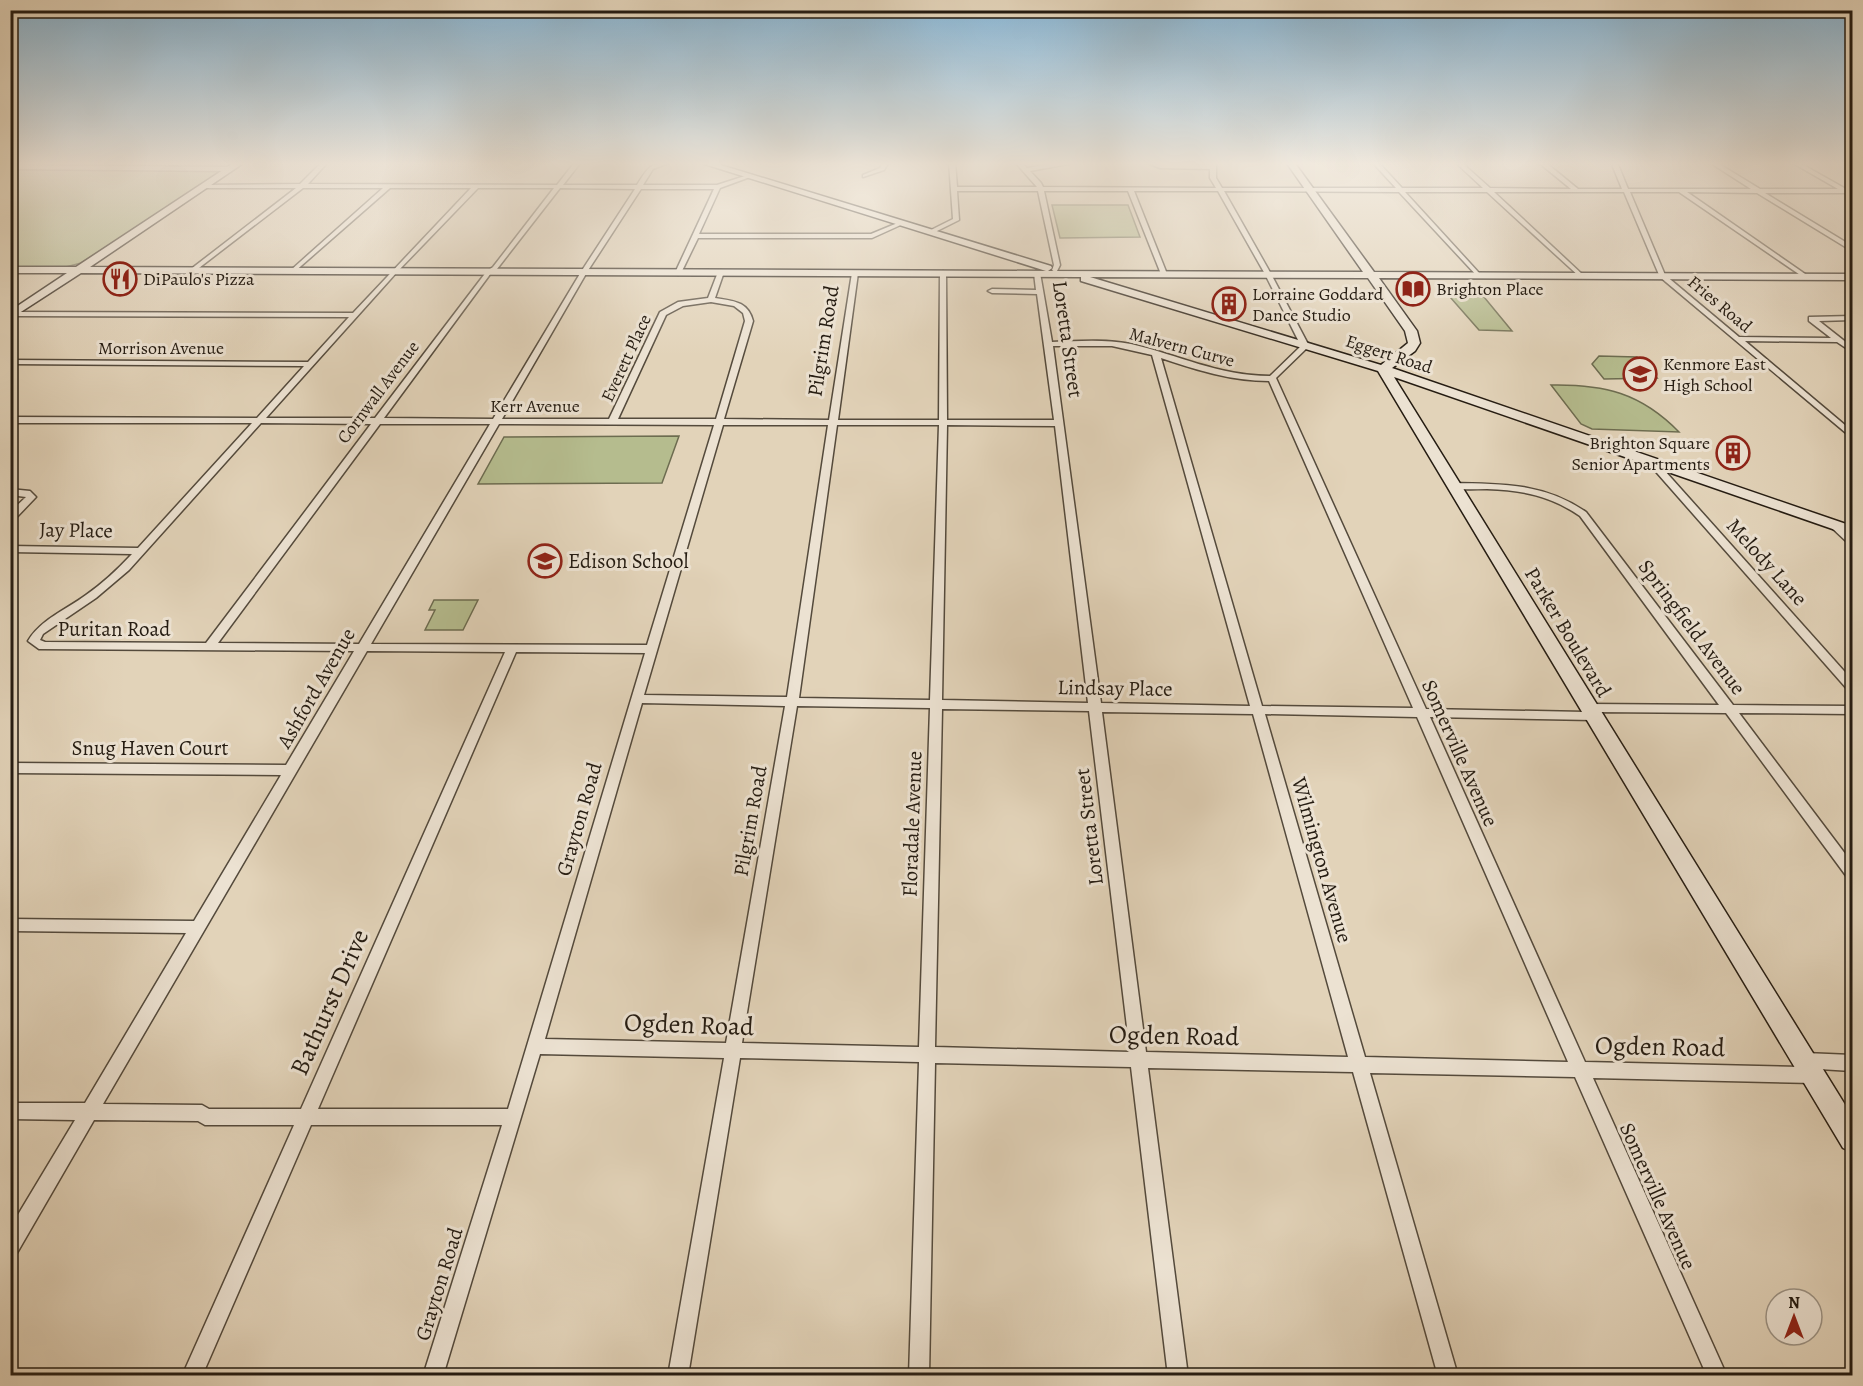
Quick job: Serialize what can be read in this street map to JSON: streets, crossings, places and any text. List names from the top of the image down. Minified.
{"streets":{"street":["Fries Road","Loretta Street","Pilgrim Road","Malvern Curve","Morrison Avenue","Eggert Road","Everett Place","Cornwall Avenue","Kerr Avenue","Jay Place","Melody Lane","Springfield Avenue","Puritan Road","Parker Boulevard","Ashford Avenue","Lindsay Place","Snug Haven Court","Somerville Avenue","Grayton Road","Floradale Avenue","Wilmington Avenue","Bathurst Drive","Ogden Road"]},"crossings":[["Loretta Street","Malvern Curve"],["Loretta Street","Kerr Avenue"],["Loretta Street","Lindsay Place"],["Loretta Street","Ogden Road"],["Pilgrim Road","Kerr Avenue"],["Pilgrim Road","Lindsay Place"],["Pilgrim Road","Ogden Road"],["Malvern Curve","Somerville Avenue"],["Malvern Curve","Wilmington Avenue"],["Morrison Avenue","Puritan Road"],["Eggert Road","Melody Lane"],["Eggert Road","Parker Boulevard"],["Everett Place","Kerr Avenue"],["Everett Place","Grayton Road"],["Cornwall Avenue","Kerr Avenue"],["Cornwall Avenue","Puritan Road"],["Kerr Avenue","Puritan Road"],["Kerr Avenue","Ashford Avenue"],["Kerr Avenue","Grayton Road"],["Kerr Avenue","Floradale Avenue"],["Jay Place","Puritan Road"],["Springfield Avenue","Parker Boulevard"],["Springfield Avenue","Lindsay Place"],["Puritan Road","Ashford Avenue"],["Puritan Road","Grayton Road"],["Puritan Road","Bathurst Drive"],["Parker Boulevard","Lindsay Place"],["Parker Boulevard","Ogden Road"],["Ashford Avenue","Snug Haven Court"],["Lindsay Place","Somerville Avenue"],["Lindsay Place","Grayton Road"],["Lindsay Place","Floradale Avenue"],["Lindsay Place","Wilmington Avenue"],["Somerville Avenue","Ogden Road"],["Grayton Road","Ogden Road"],["Floradale Avenue","Ogden Road"],["Wilmington Avenue","Ogden Road"]],"places":{"restaurant":["DiPaulo's Pizza"],"library":["Brighton Place"],"building":["Lorraine Goddard Dance Studio","Brighton Square Senior Apartments"],"school or university":["Kenmore East High School","Edison School"]},"north":"top"}
